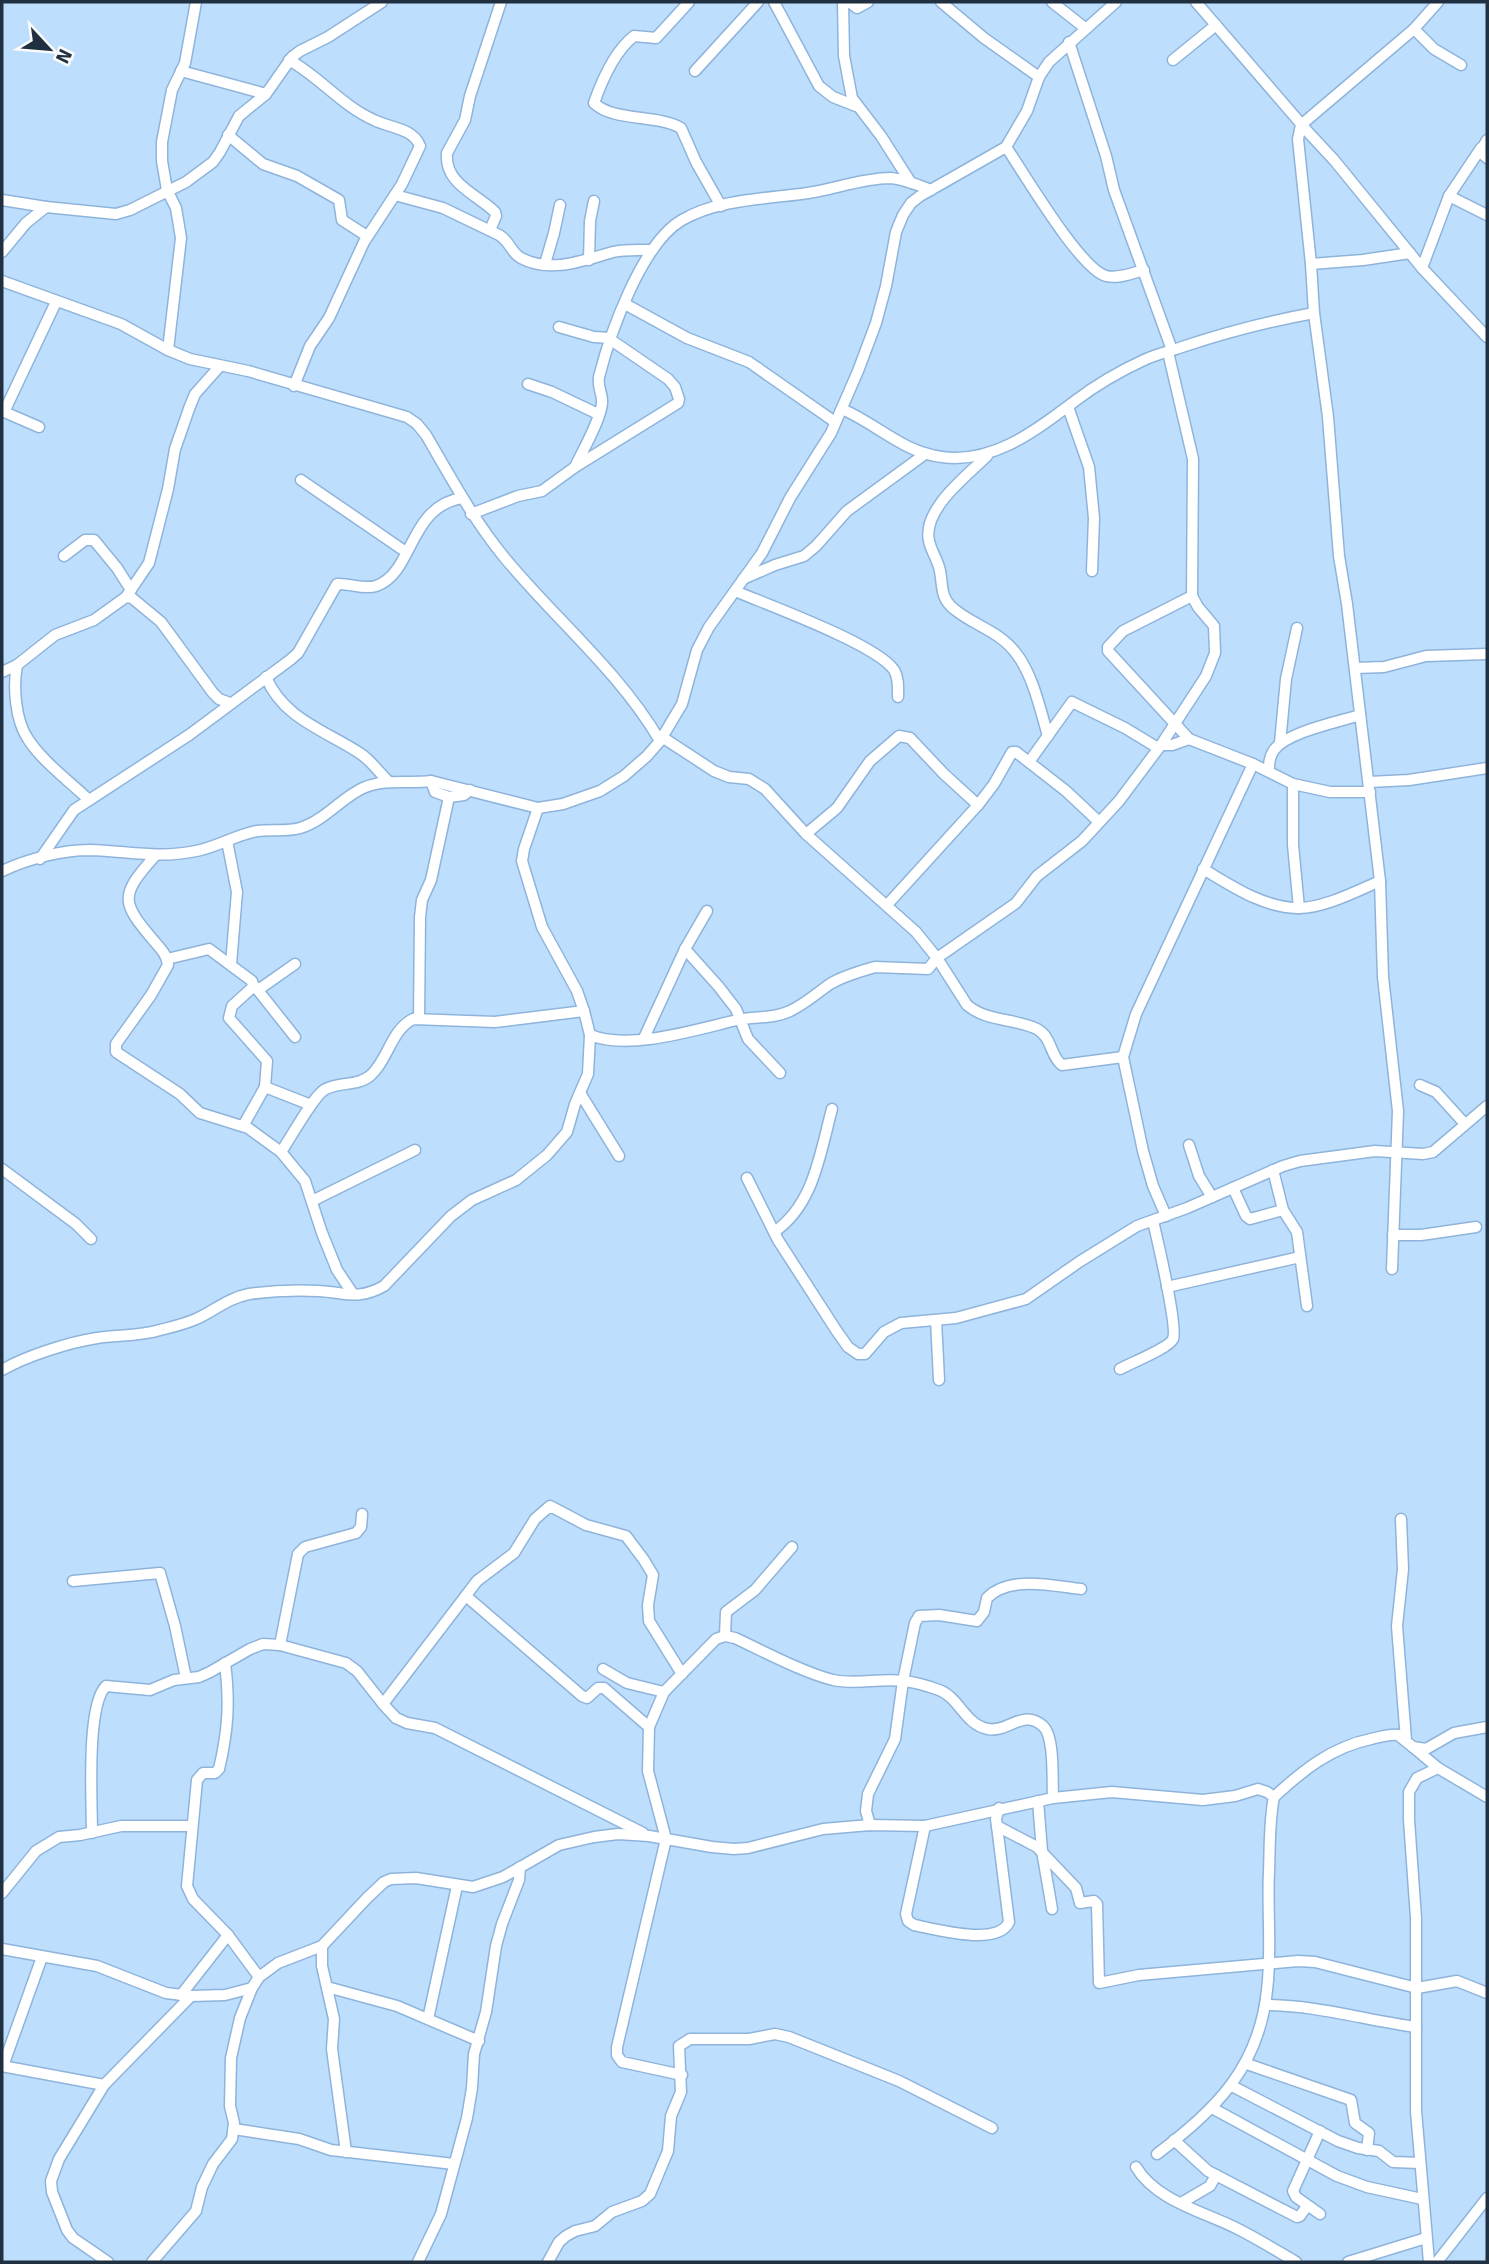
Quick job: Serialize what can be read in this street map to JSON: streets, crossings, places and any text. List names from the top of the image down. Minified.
{"north":"bottom right"}
